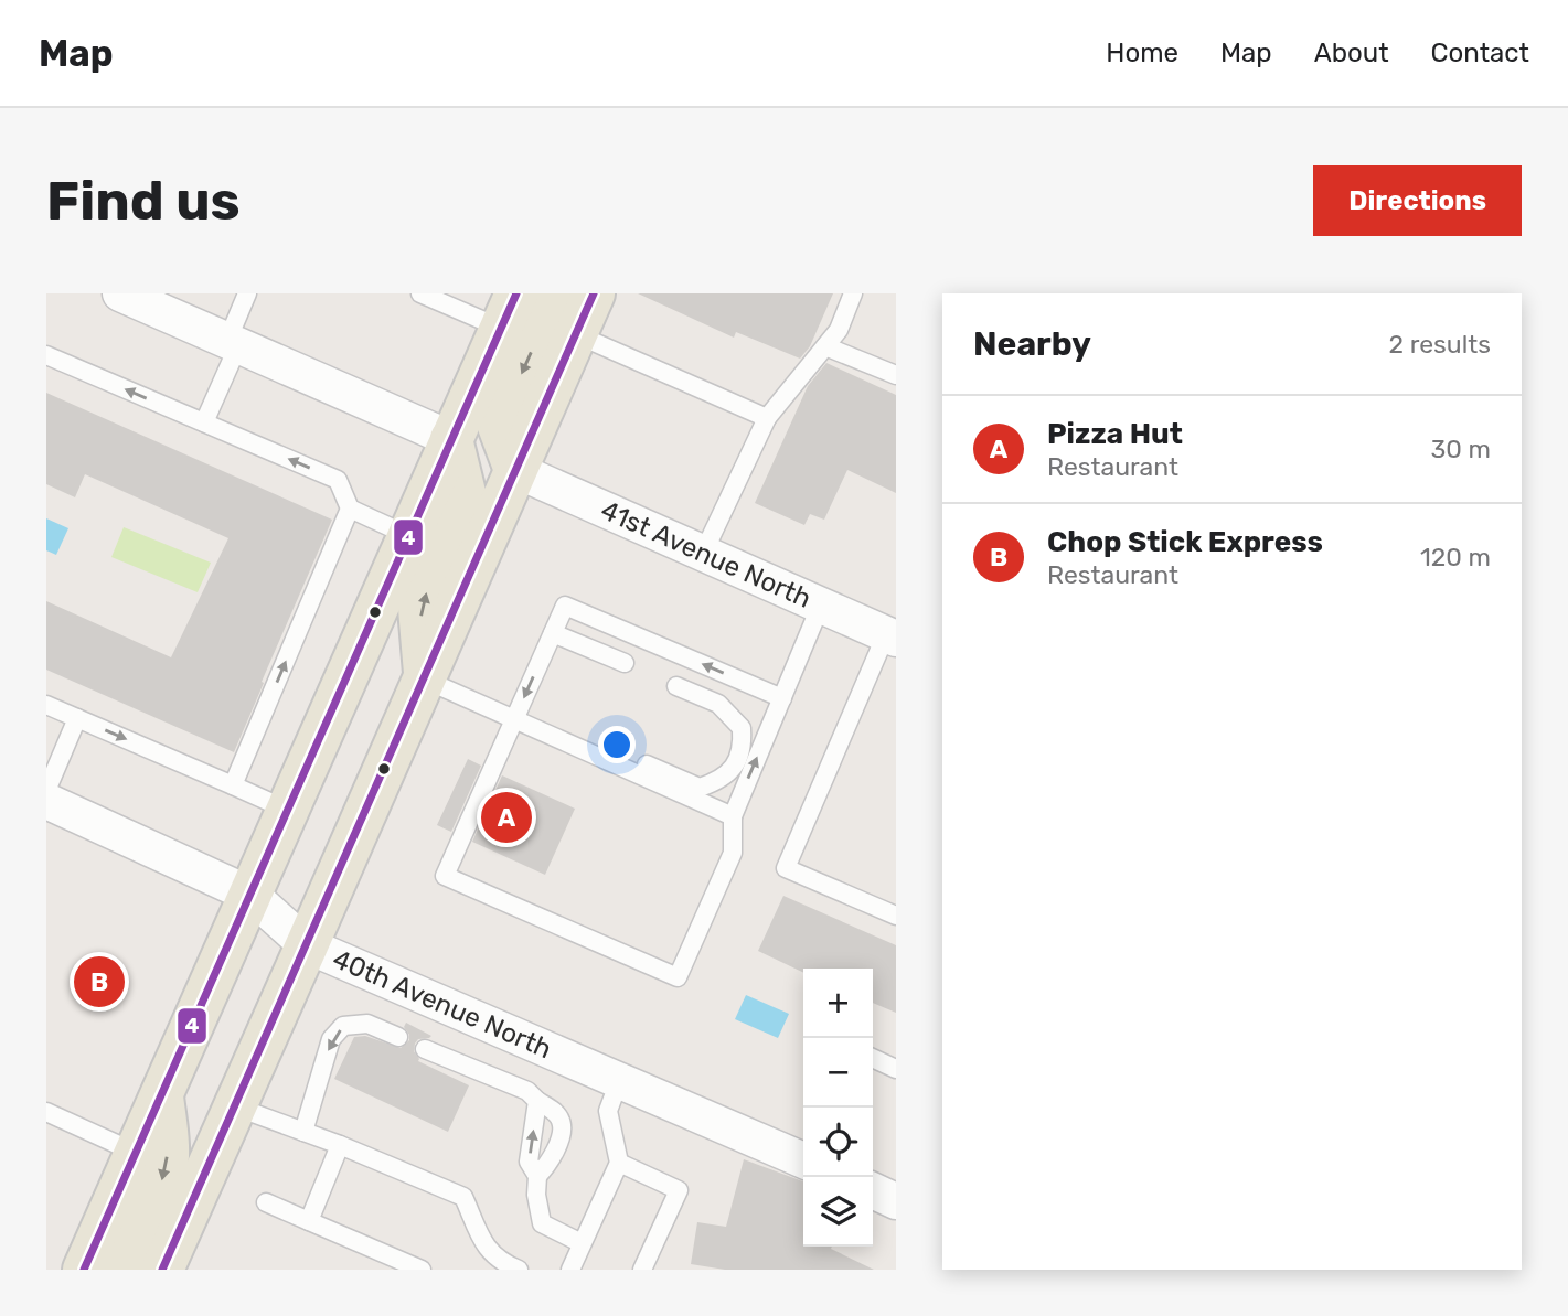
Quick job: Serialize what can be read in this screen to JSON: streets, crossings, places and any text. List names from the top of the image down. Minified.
{"streets":{"street":["41st Avenue North","40th Avenue North"]},"lines":["transit line 4"],"page":{"header":"Map","nav":["Home","Map","About","Contact"],"buttons":"Directions","title":"Find us","heading":["Nearby","2 results"],"list":[{"mark":"A","name":"Pizza Hut","note":"Restaurant","value":"30 m"},{"mark":"B","name":"Chop Stick Express","note":"Restaurant","value":"120 m"}],"pins":["A","B"],"map_buttons":["+","−"]}}
